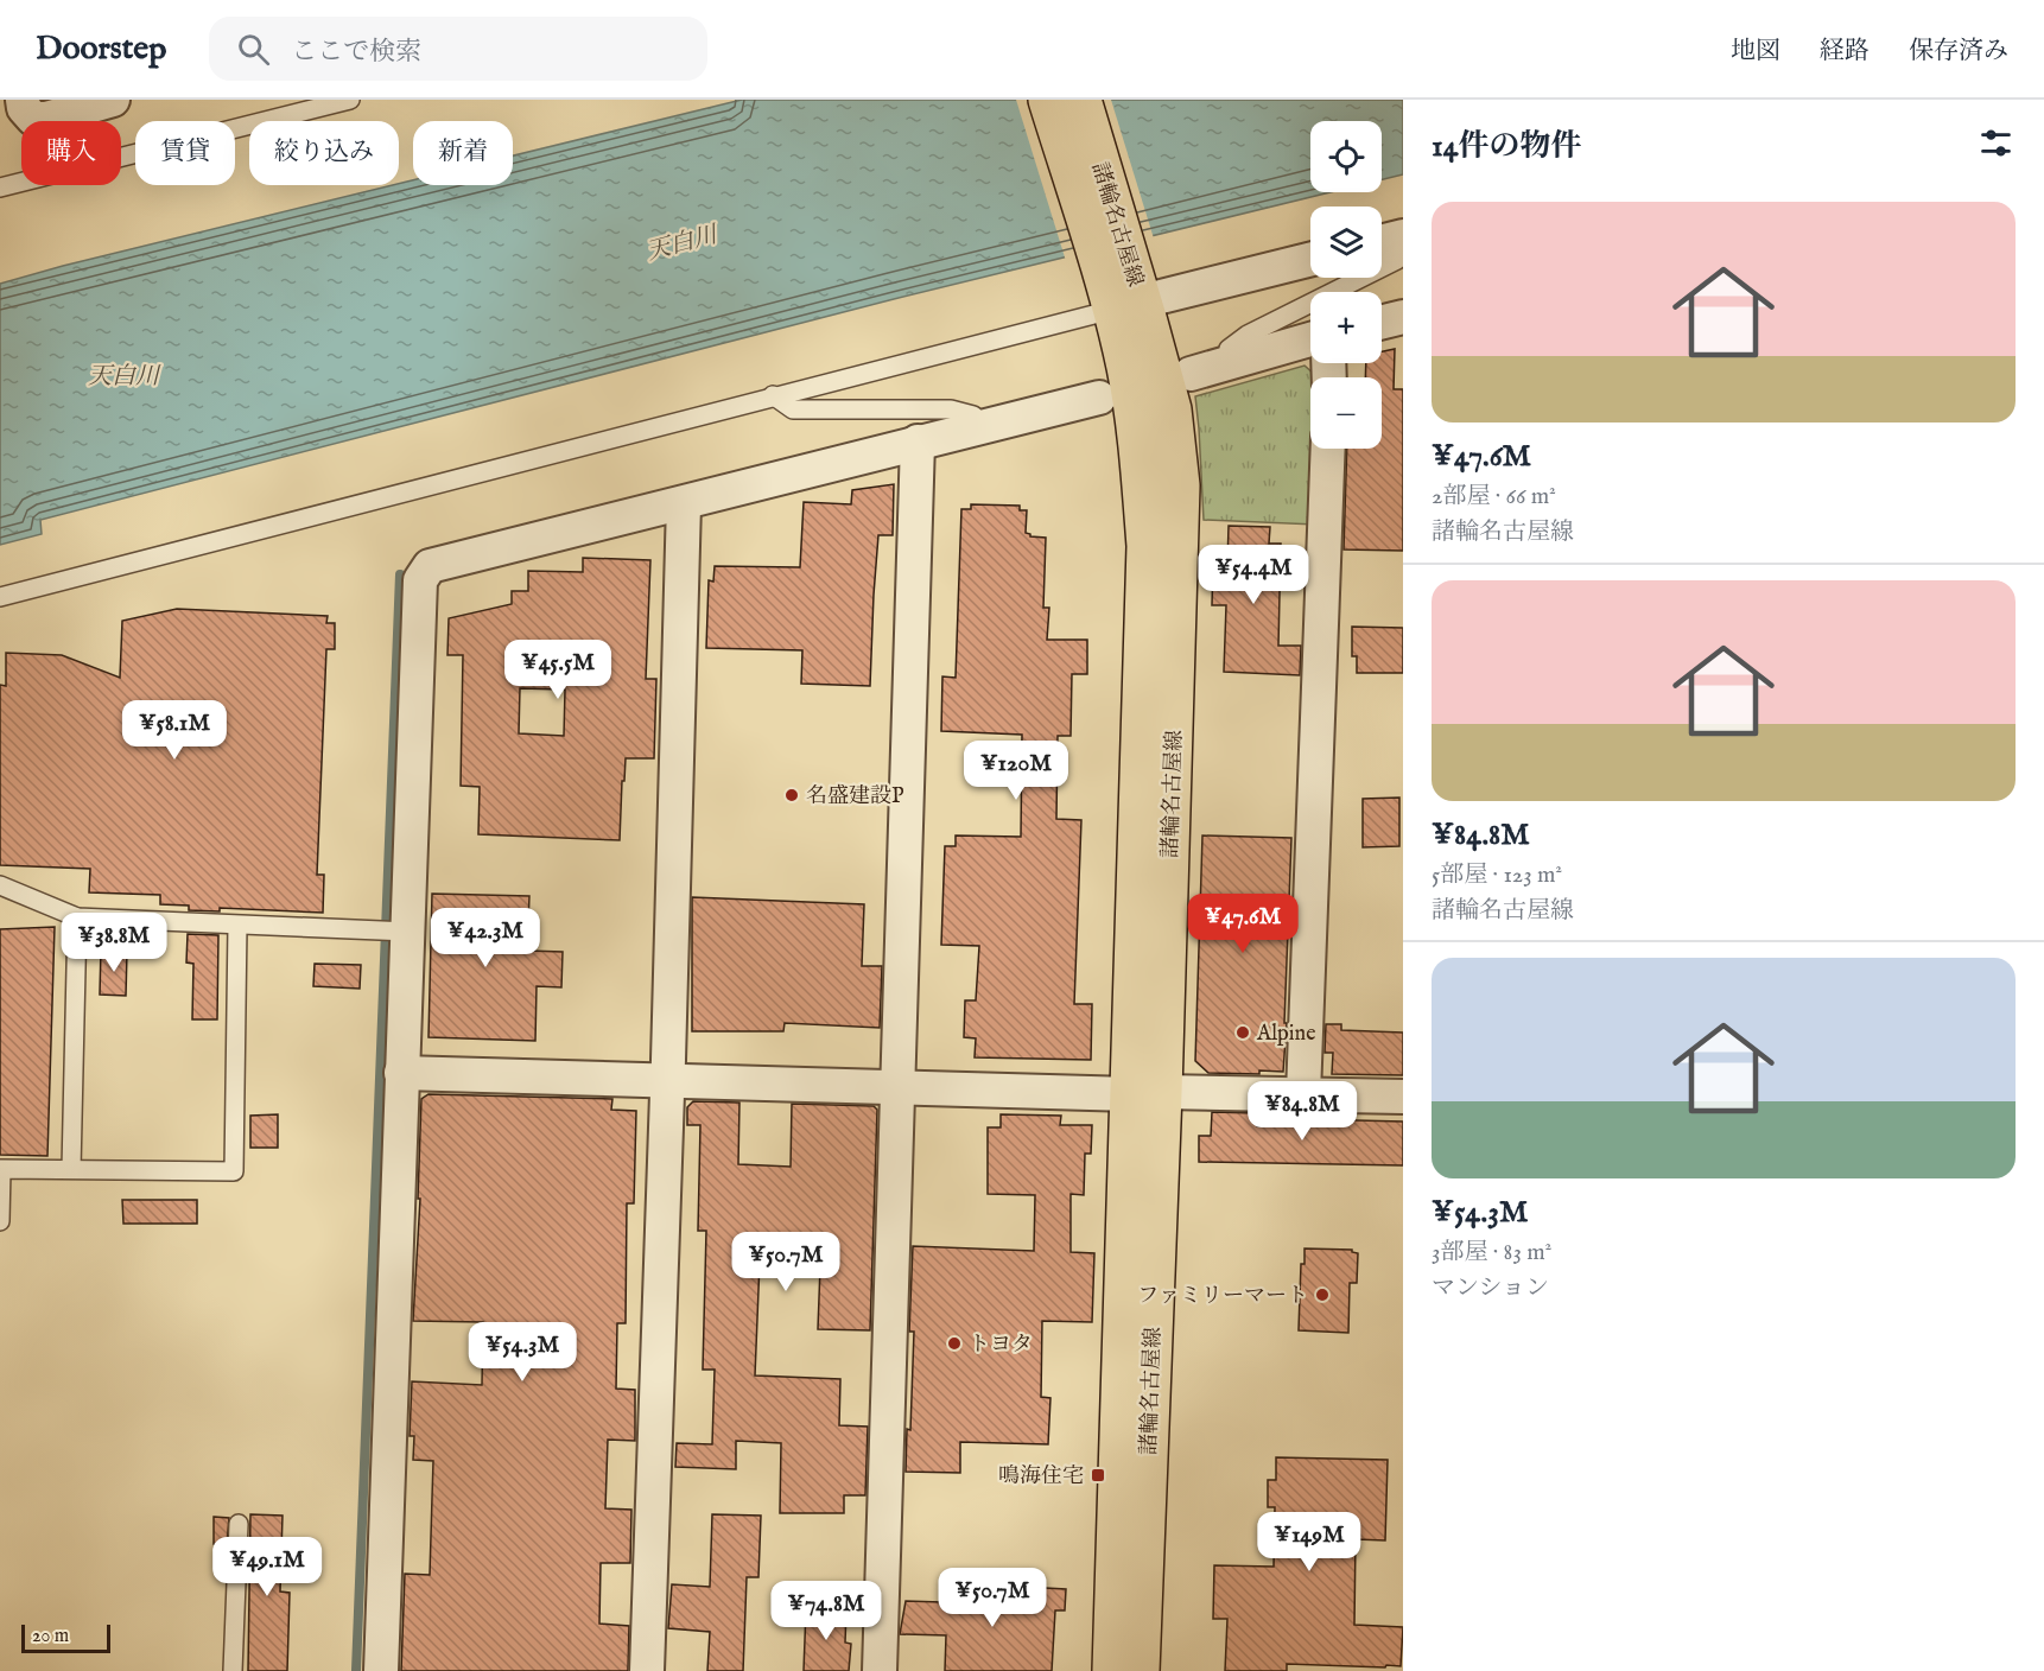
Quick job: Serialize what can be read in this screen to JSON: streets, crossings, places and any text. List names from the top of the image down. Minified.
{"streets":{"main road":["諸輪名古屋線"]},"water":["天白川"],"places":{"other":["名盛建設P","Alpine","ファミリーマート","トヨタ"],"transit":["鳴海住宅"]},"scale_bar":"20 m","page":{"header":"Doorstep","search":"ここで検索","nav":["地図","経路","保存済み"],"heading":"14件の物件","map_buttons":["+","−"],"chip":["購入","賃貸","絞り込み","新着"],"list":[{"name":"¥47.6M","note":"2部屋 · 66 m² · 諸輪名古屋線"},{"name":"¥84.8M","note":"5部屋 · 123 m² · 諸輪名古屋線"},{"name":"¥54.3M","note":"3部屋 · 83 m² · マンション"}],"price":["¥54.4M","¥45.5M","¥58.1M","¥120M","¥47.6M","¥42.3M","¥38.8M","¥84.8M","¥50.7M","¥54.3M","¥149M","¥49.1M","¥50.7M","¥74.8M"],"scale":"20 m"}}
